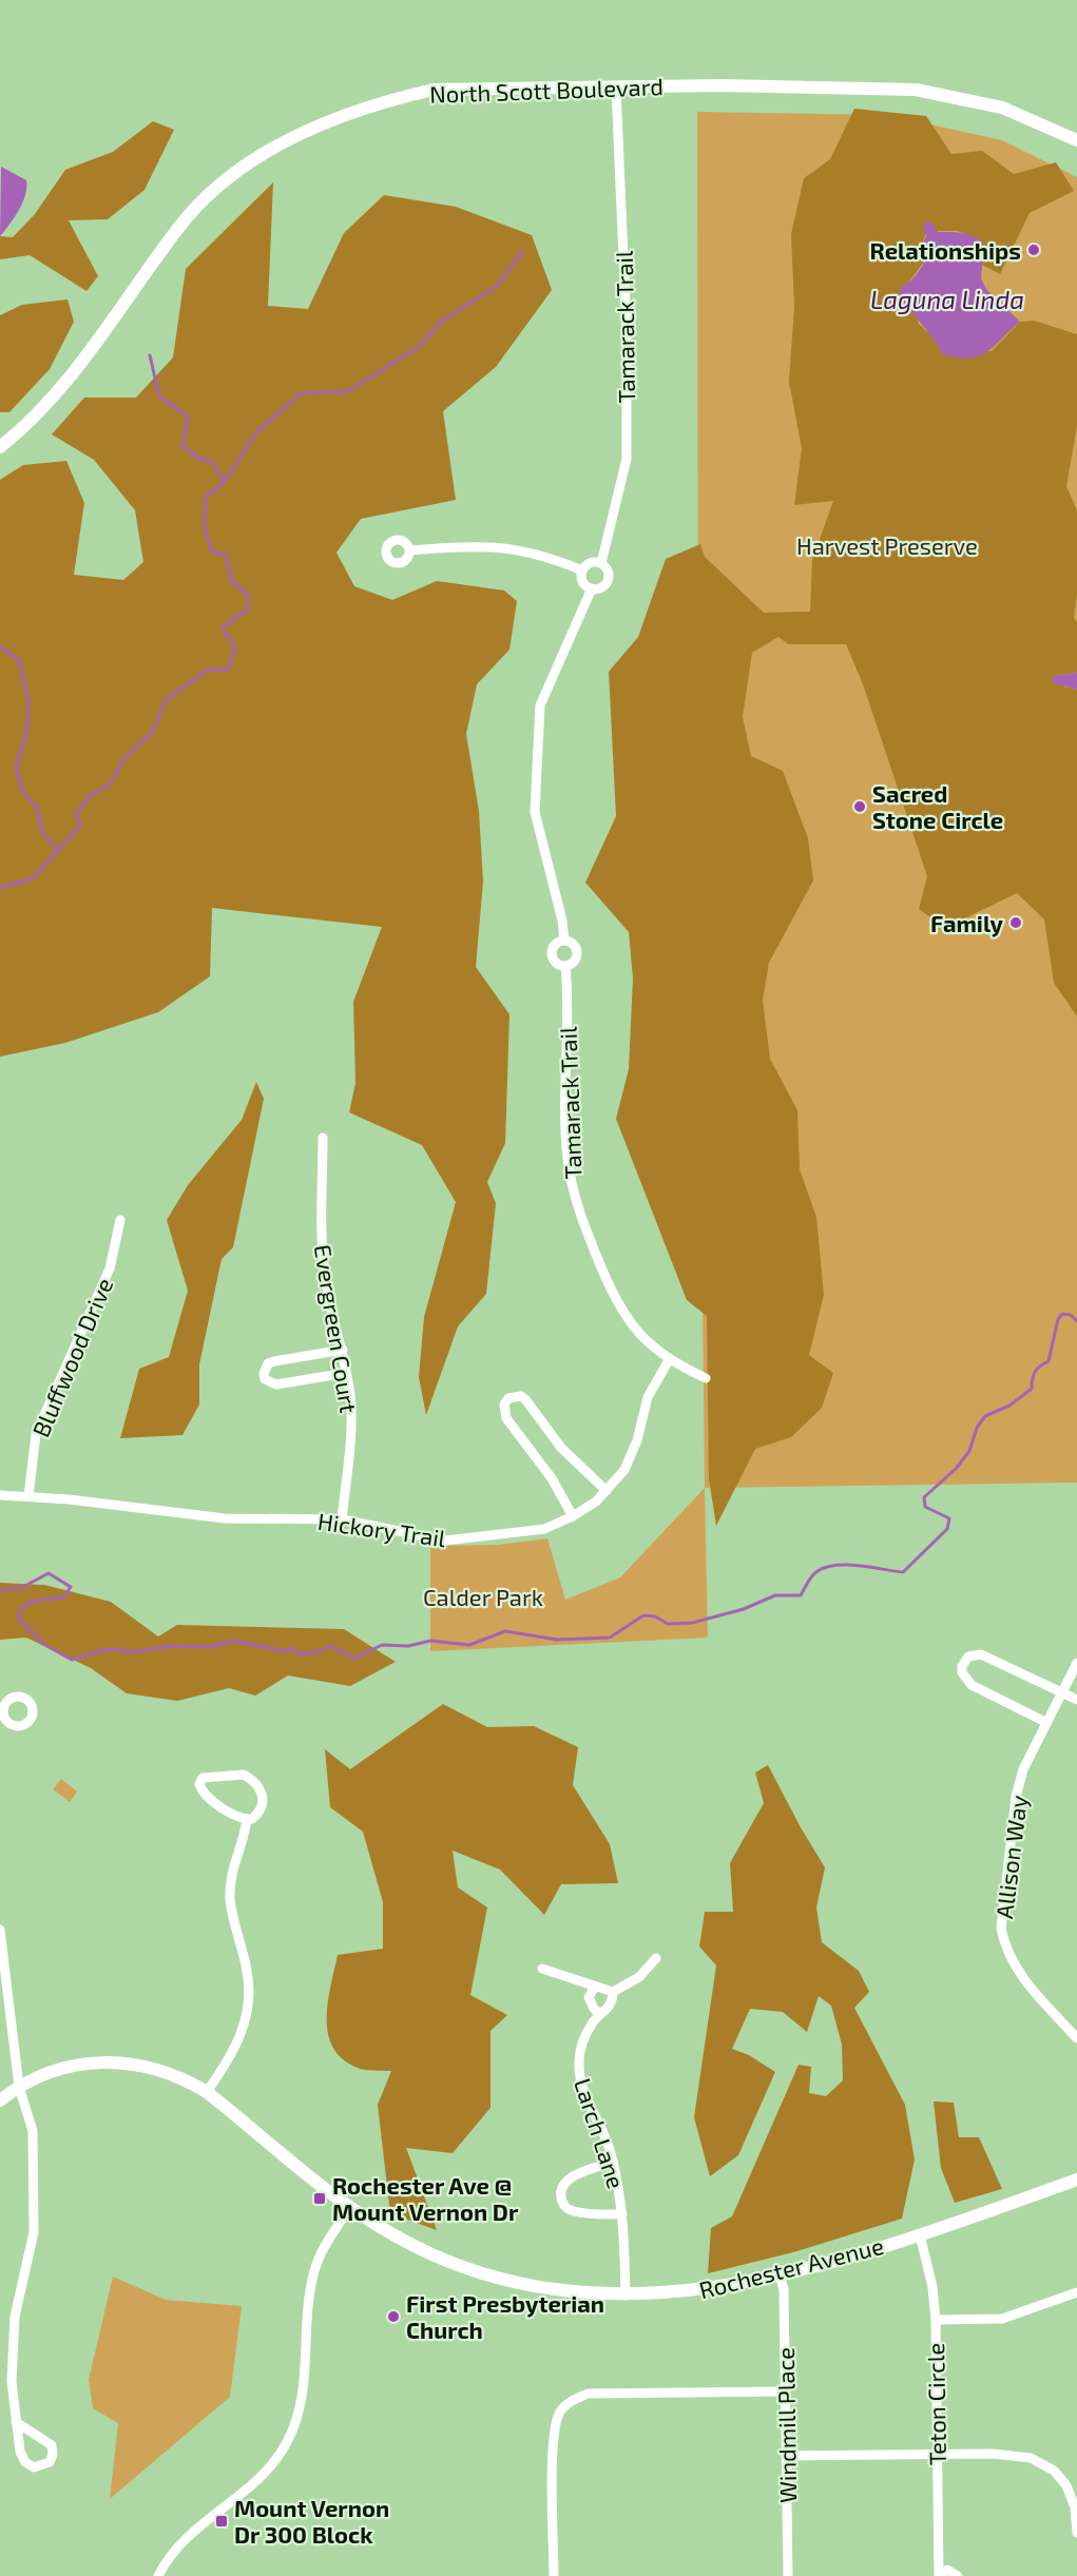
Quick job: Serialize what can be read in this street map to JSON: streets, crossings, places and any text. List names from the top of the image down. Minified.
{"streets":{"main road":["North Scott Boulevard","Rochester Avenue"],"street":["Tamarack Trail","Evergreen Court","Bluffwood Drive","Hickory Trail","Allison Way","Larch Lane","Teton Circle","Windmill Place"]},"crossings":[["North Scott Boulevard","Tamarack Trail"],["Tamarack Trail","Hickory Trail"],["Evergreen Court","Hickory Trail"],["Bluffwood Drive","Hickory Trail"],["Larch Lane","Rochester Avenue"],["Rochester Avenue","Teton Circle"],["Rochester Avenue","Windmill Place"]],"water":["Laguna Linda"],"parks":["Harvest Preserve","Calder Park"],"places":{"other":["Relationships","Sacred Stone Circle","Family","First Presbyterian Church"],"transit":["Rochester Ave @ Mount Vernon Dr","Mount Vernon Dr 300 Block"]}}
